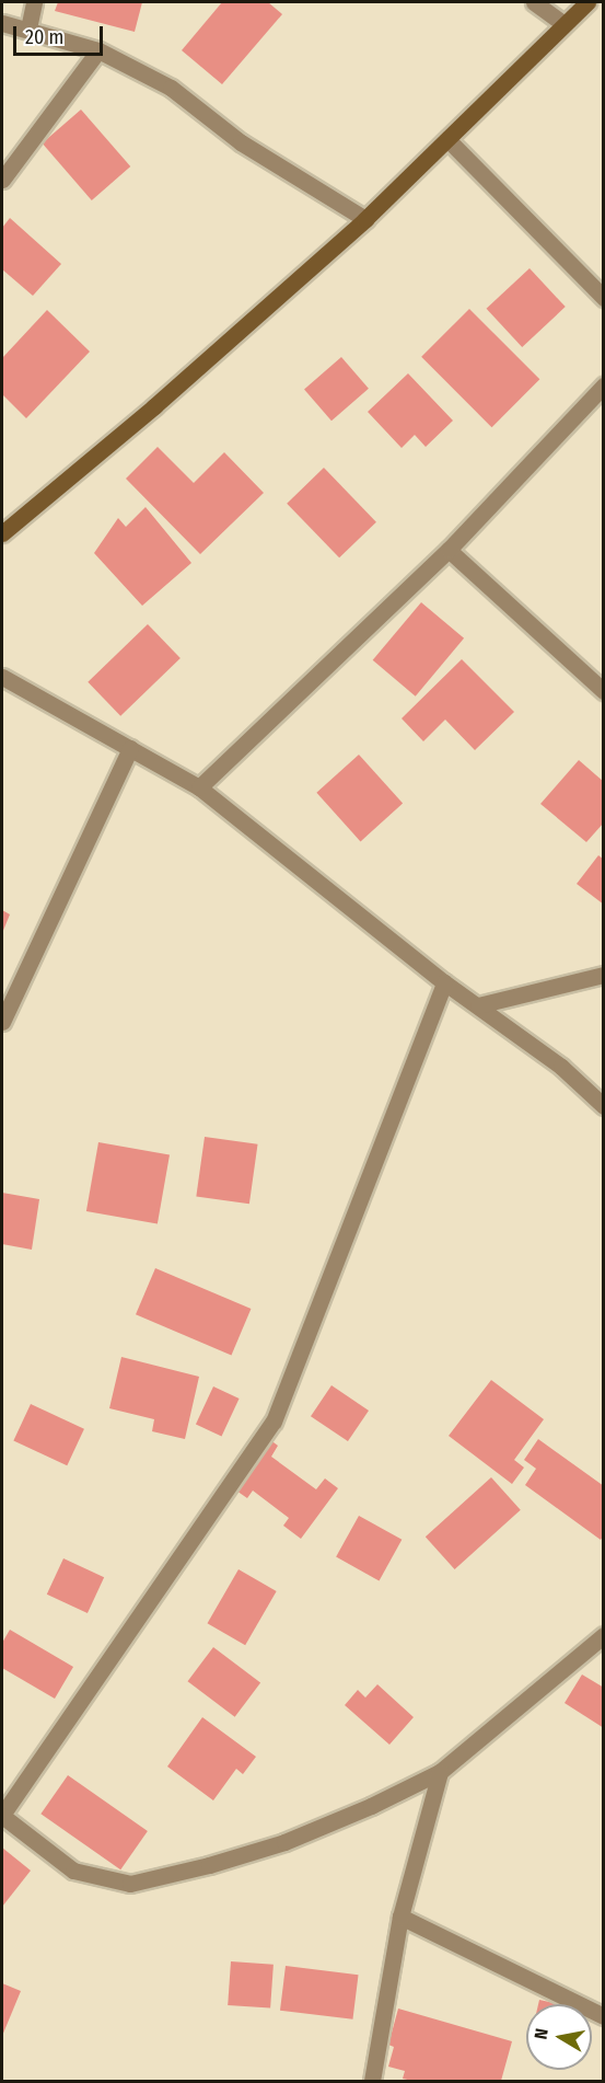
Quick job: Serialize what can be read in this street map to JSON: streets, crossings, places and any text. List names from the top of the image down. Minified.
{"scale_bar":"20 m","north":"left"}
